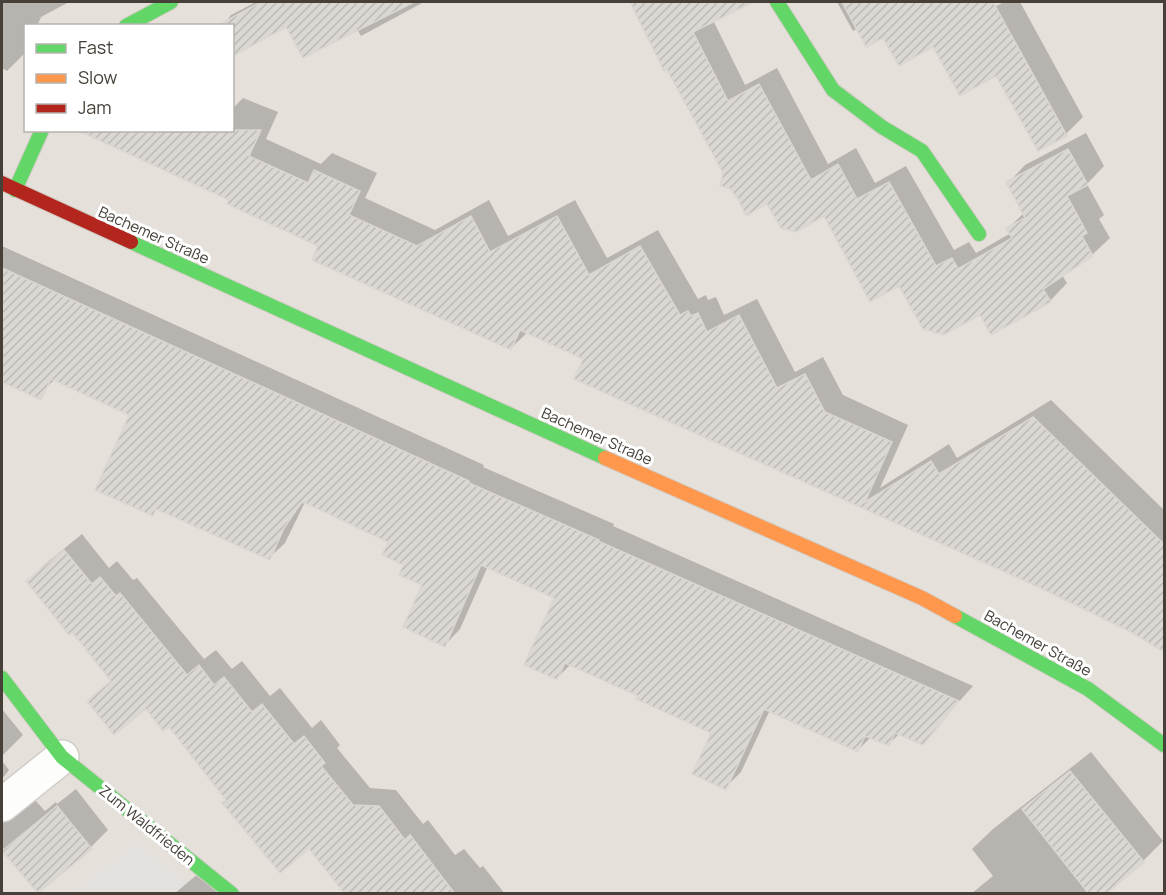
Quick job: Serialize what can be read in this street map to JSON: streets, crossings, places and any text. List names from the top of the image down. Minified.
{"streets":{"street":["Bachemer Straße","Zum Waldfrieden"]},"legend":["Fast","Slow","Jam"]}
